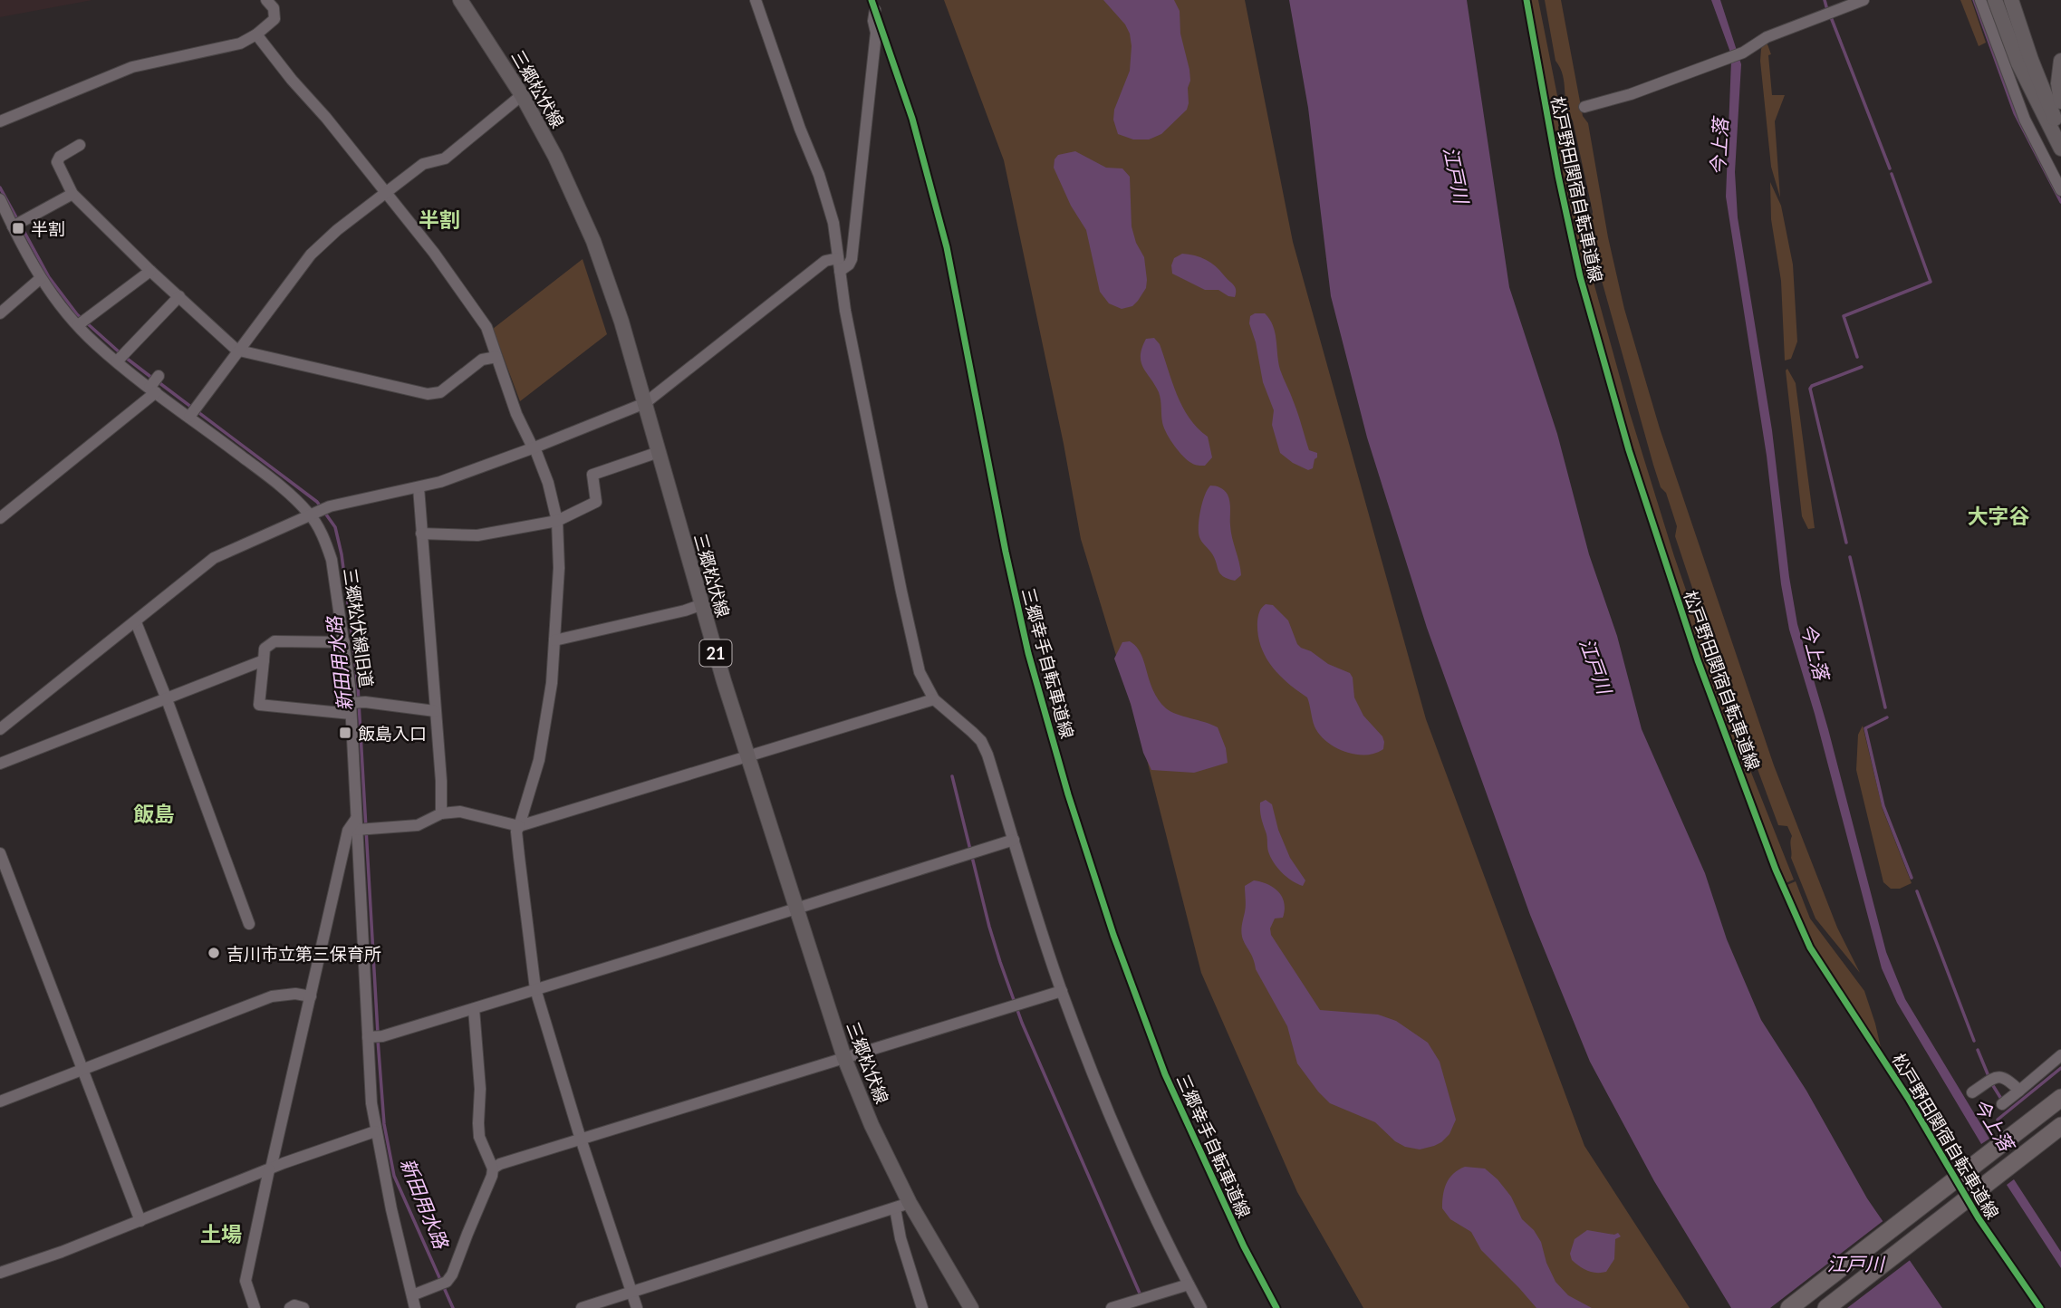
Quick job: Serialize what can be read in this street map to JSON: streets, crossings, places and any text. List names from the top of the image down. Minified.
{"streets":{"main road":["三郷松伏線","21"],"street":["三郷松伏線旧道"],"cycle path":["松戸野田関宿自転車道線","三郷幸手自転車道線"]},"districts":["半割","大字谷","飯島","土場"],"water":["今上落","江戸川","新田用水路"],"places":{"transit":["半割","飯島入口"],"other":["吉川市立第三保育所"]}}
